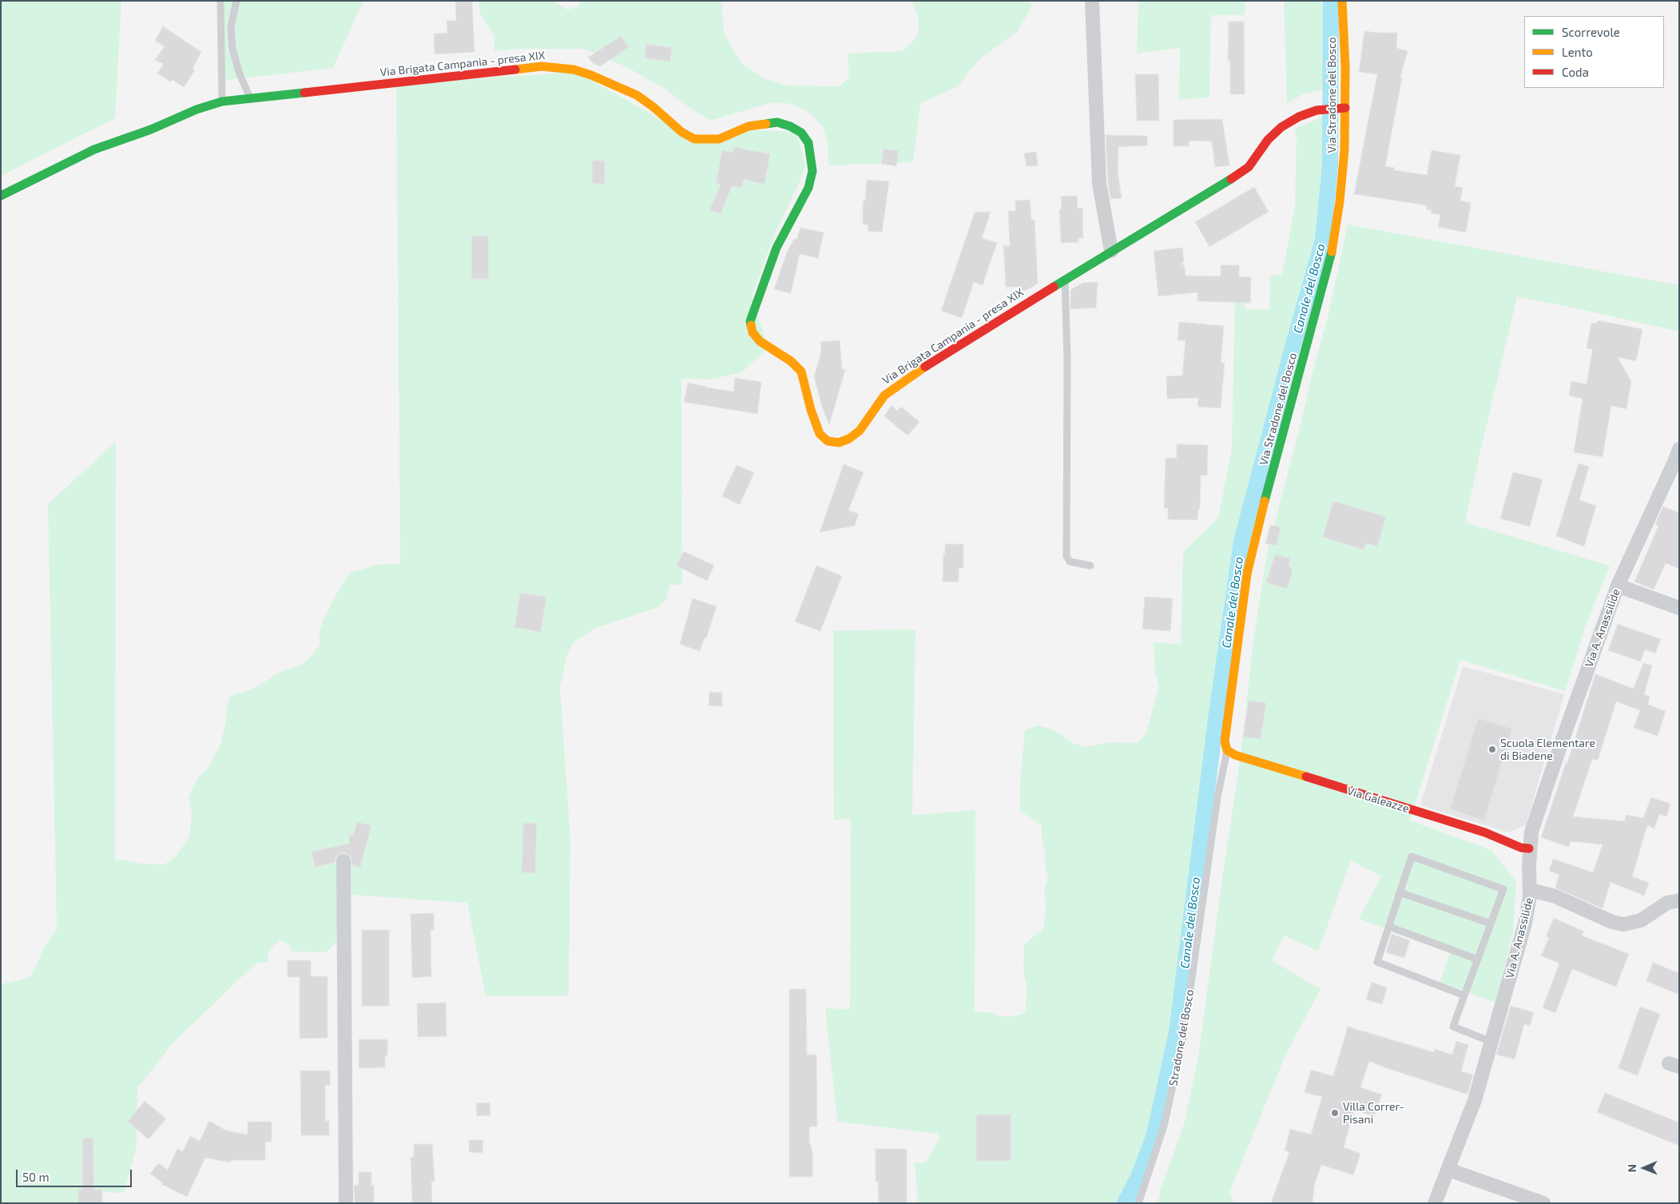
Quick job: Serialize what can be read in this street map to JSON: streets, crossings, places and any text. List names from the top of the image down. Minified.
{"streets":{"street":["Via Brigata Campania - presa XIX","Via Stradone del Bosco","Via A. Anassilide","Via Galeazze"],"lane":["Stradone del Bosco"]},"crossings":[["Via Brigata Campania - presa XIX","Via Stradone del Bosco"],["Via Stradone del Bosco","Via Galeazze"],["Via Stradone del Bosco","Stradone del Bosco"],["Via A. Anassilide","Via Galeazze"],["Via Galeazze","Stradone del Bosco"]],"water":["Canale del Bosco"],"places":["Scuola Elementare di Biadene","Villa Correr- Pisani"],"legend":["Scorrevole","Lento","Coda"],"scale_bar":"50 m","north":"left"}
